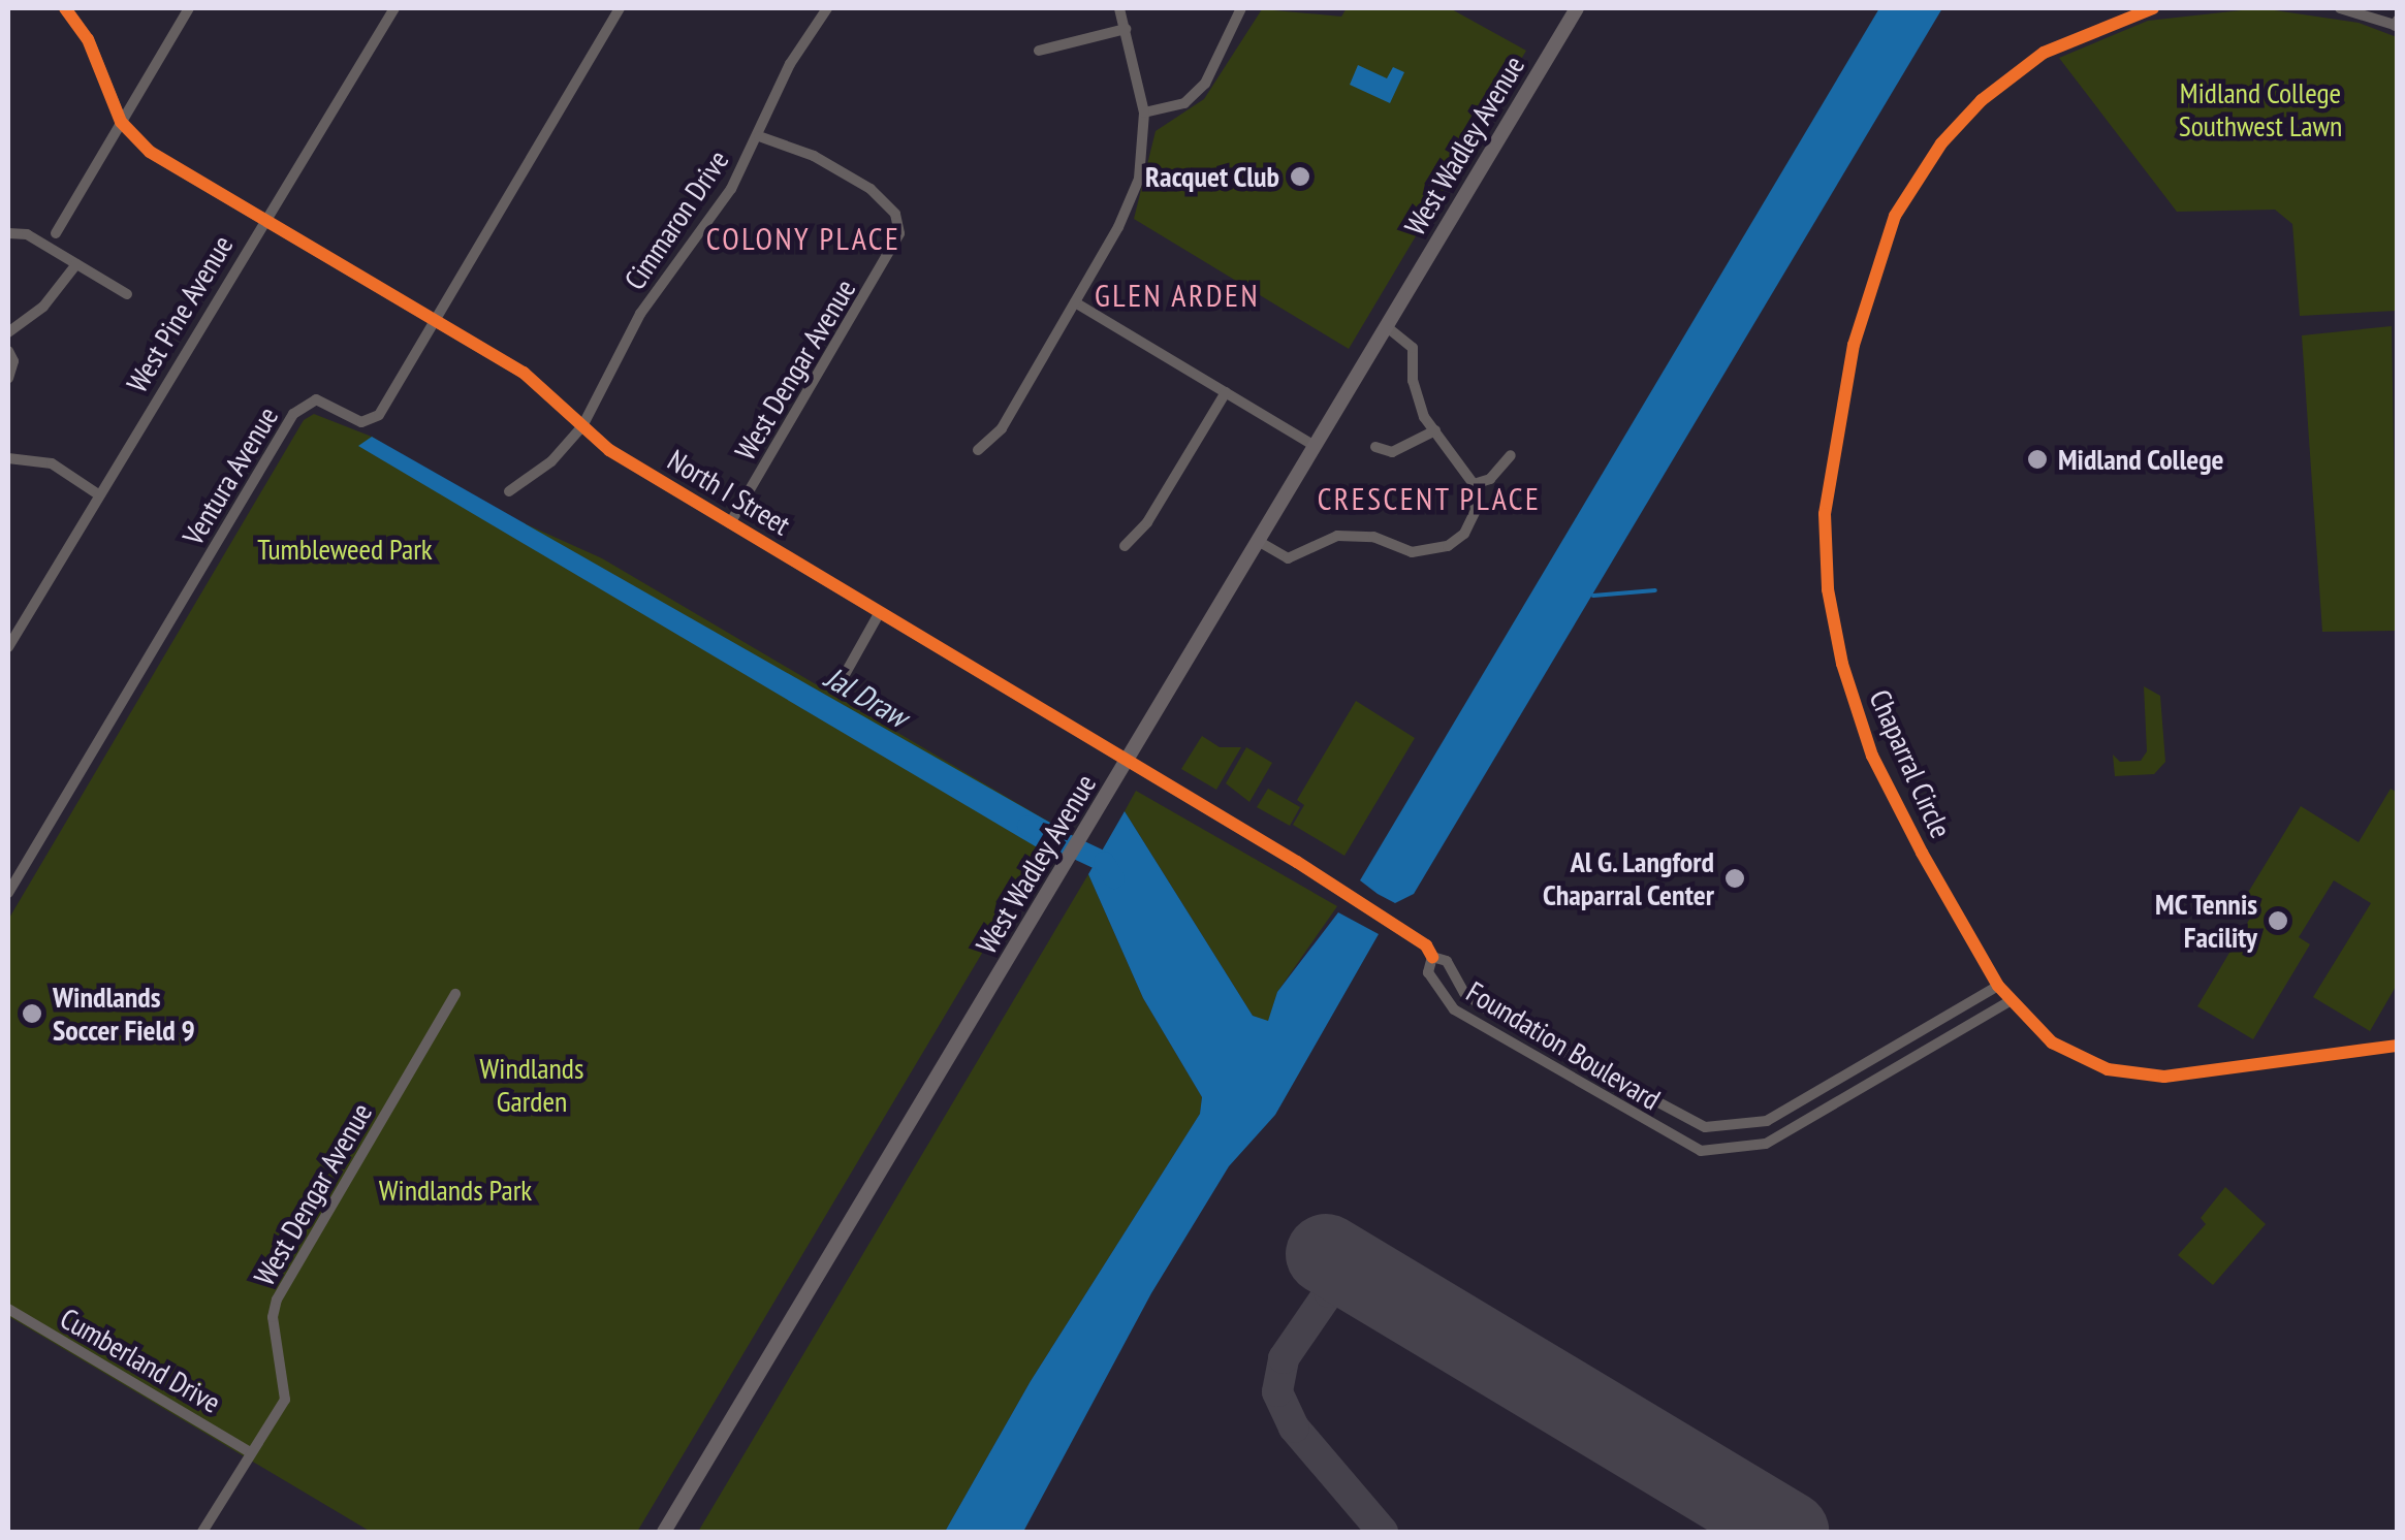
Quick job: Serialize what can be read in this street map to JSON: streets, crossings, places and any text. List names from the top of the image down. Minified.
{"streets":{"main road":["West Wadley Avenue"],"street":["Cimmaron Drive","West Pine Avenue","West Dengar Avenue","Ventura Avenue","North I Street","Chaparral Circle","Foundation Boulevard","Cumberland Drive"]},"crossings":[["West Wadley Avenue","North I Street"],["Cimmaron Drive","West Dengar Avenue"],["Cimmaron Drive","North I Street"],["West Pine Avenue","North I Street"],["West Dengar Avenue","North I Street"],["West Dengar Avenue","Cumberland Drive"],["Ventura Avenue","North I Street"],["North I Street","Foundation Boulevard"],["Chaparral Circle","Foundation Boulevard"]],"districts":["COLONY PLACE","GLEN ARDEN","CRESCENT PLACE"],"water":["Jal Draw"],"parks":["Midland College Southwest Lawn","Tumbleweed Park","Windlands Garden","Windlands Park"],"places":["Racquet Club","Midland College","Al G. Langford Chaparral Center","MC Tennis Facility","Windlands Soccer Field 9"]}
